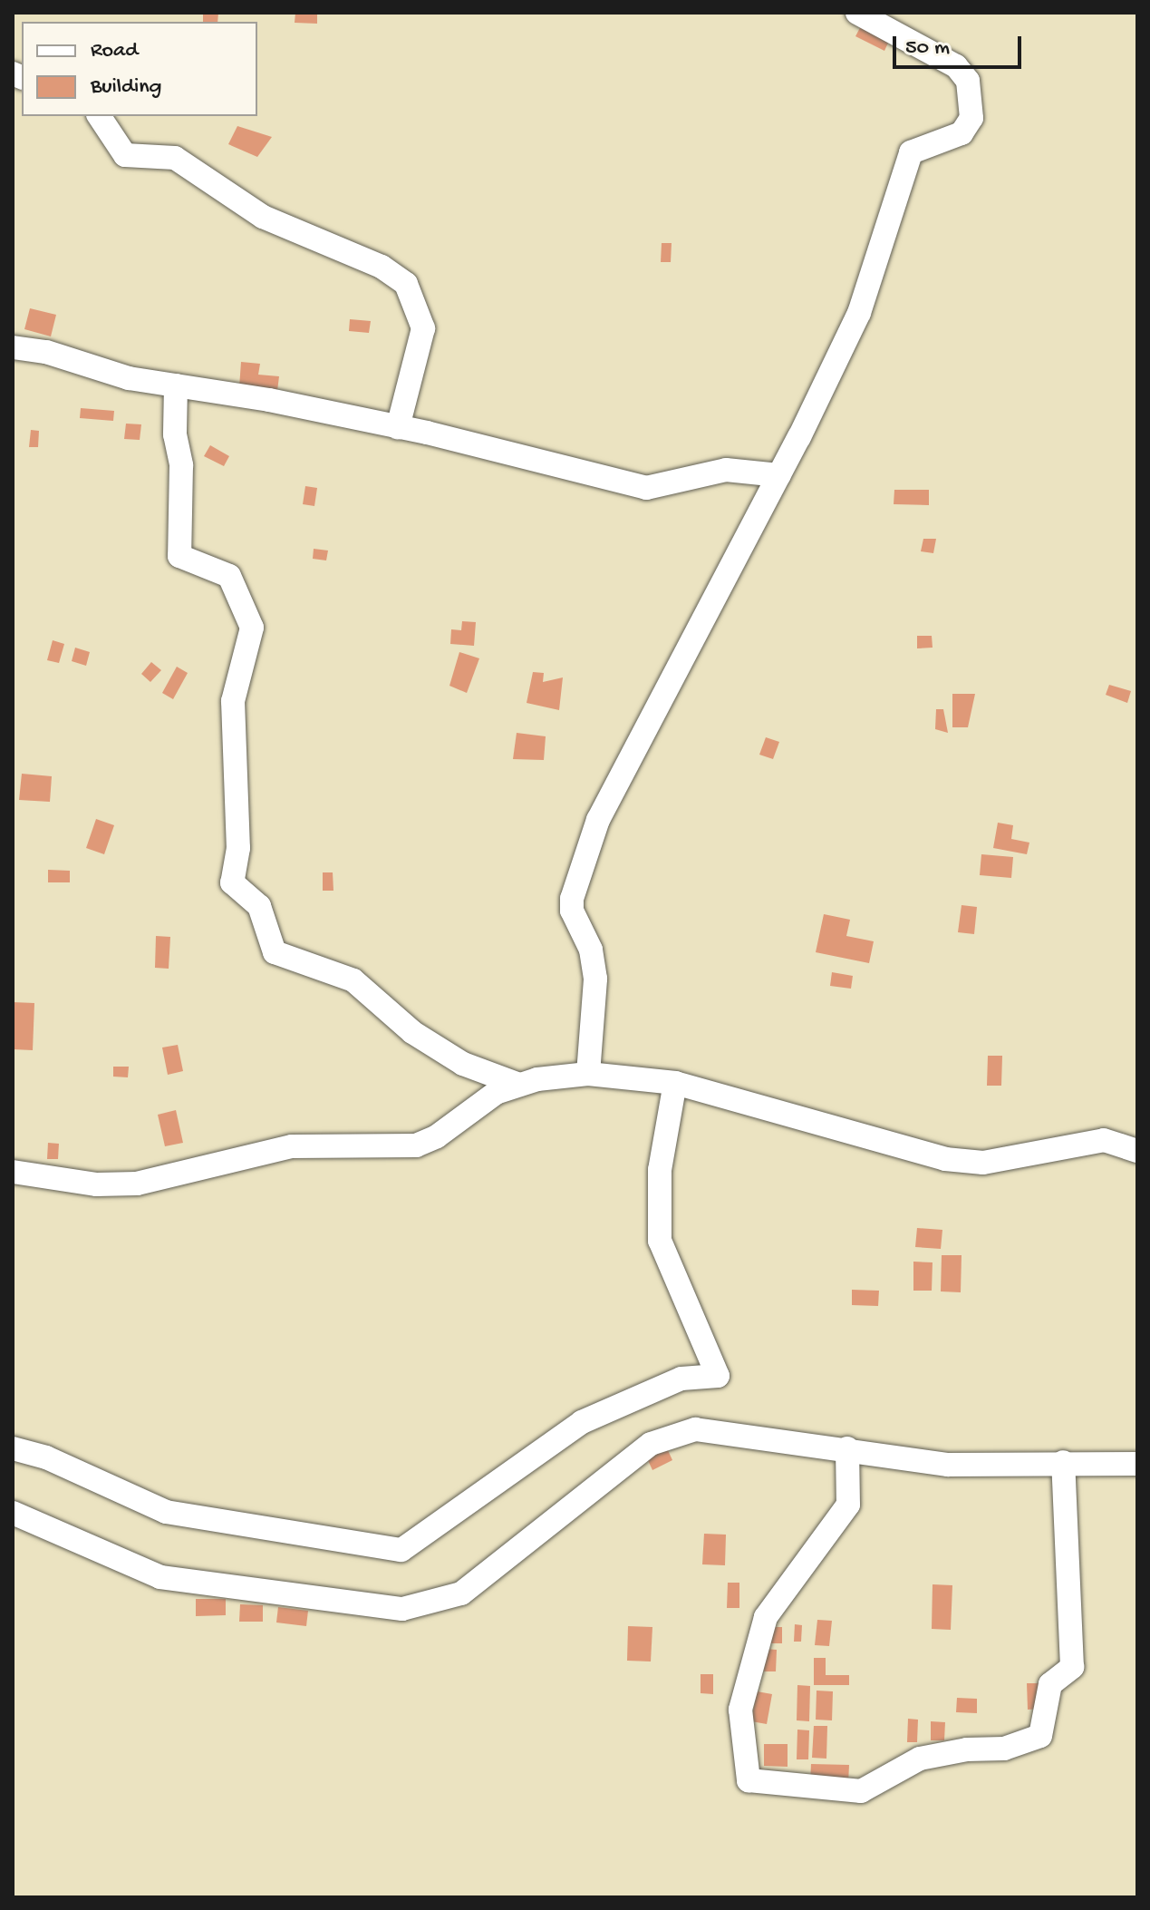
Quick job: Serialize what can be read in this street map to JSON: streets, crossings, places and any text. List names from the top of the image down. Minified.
{"legend":["Road","Building"],"scale_bar":"50 m"}
